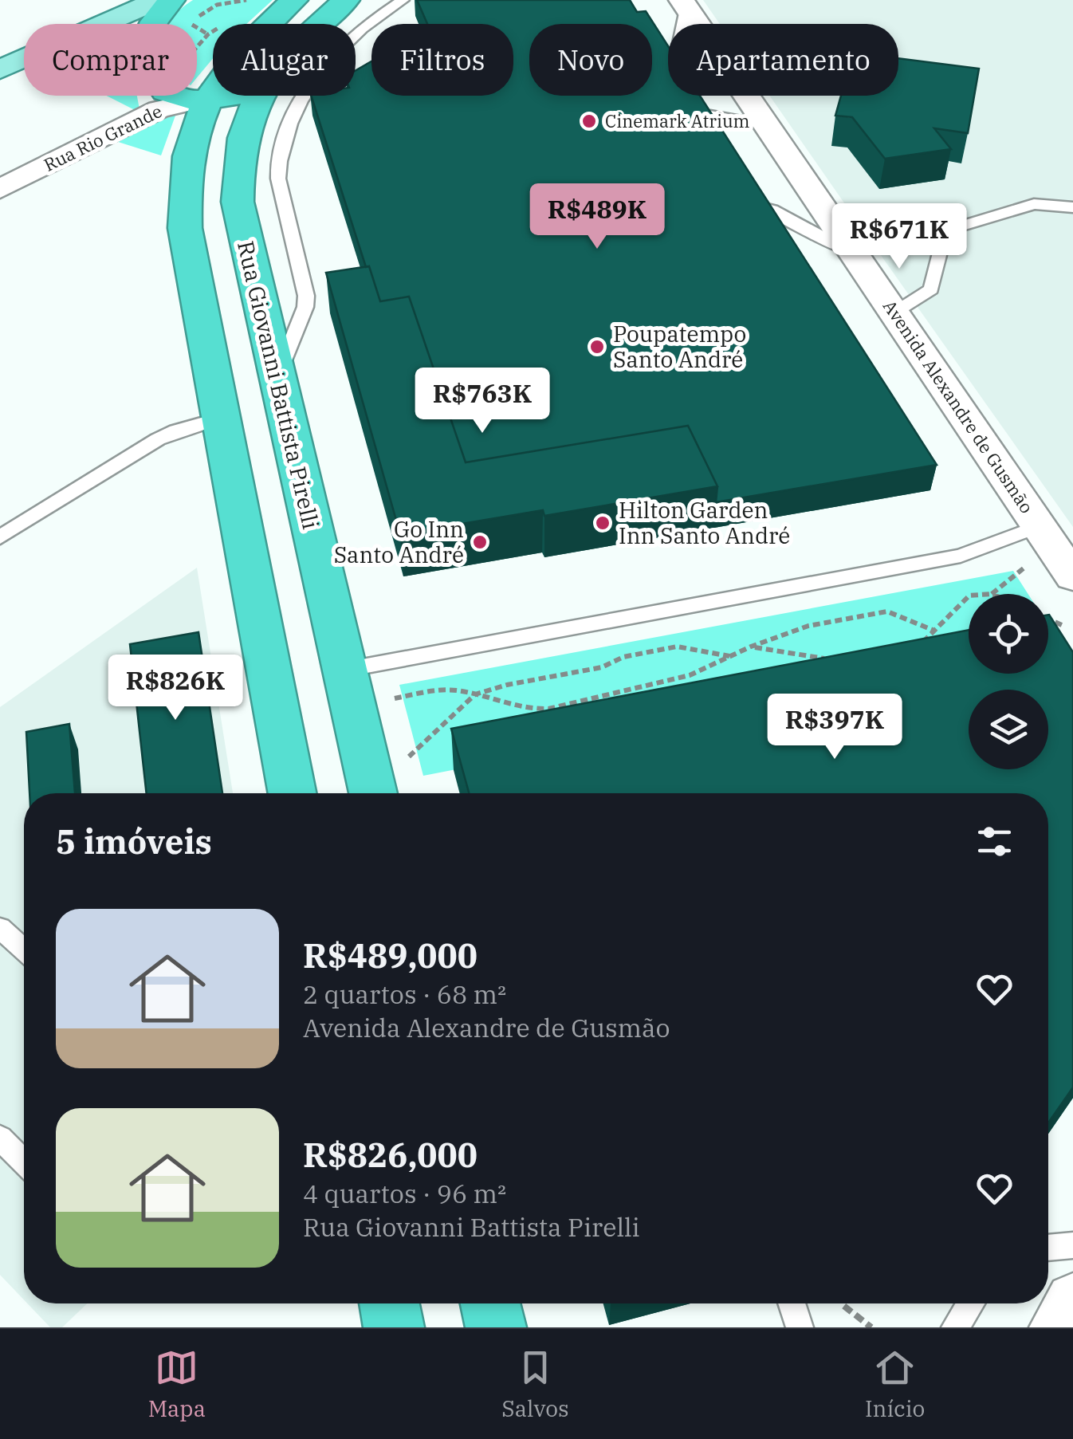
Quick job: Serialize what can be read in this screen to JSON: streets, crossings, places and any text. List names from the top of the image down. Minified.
{"streets":{"highway":["Rua Giovanni Battista Pirelli"],"street":["Rua Rio Grande","Avenida Alexandre de Gusmão"]},"places":["Cinemark Atrium","Poupatempo Santo André","Hilton Garden Inn Santo André","Go Inn Santo André"],"page":{"chip":["Comprar","Alugar","Filtros","Novo","Apartamento"],"price":["R$489K","R$671K","R$763K","R$826K","R$397K"],"heading":"5 imóveis","list":[{"name":"R$489,000","note":"2 quartos · 68 m² · Avenida Alexandre de Gusmão"},{"name":"R$826,000","note":"4 quartos · 96 m² · Rua Giovanni Battista Pirelli"}],"tabs":["Mapa","Salvos","Início"]}}
